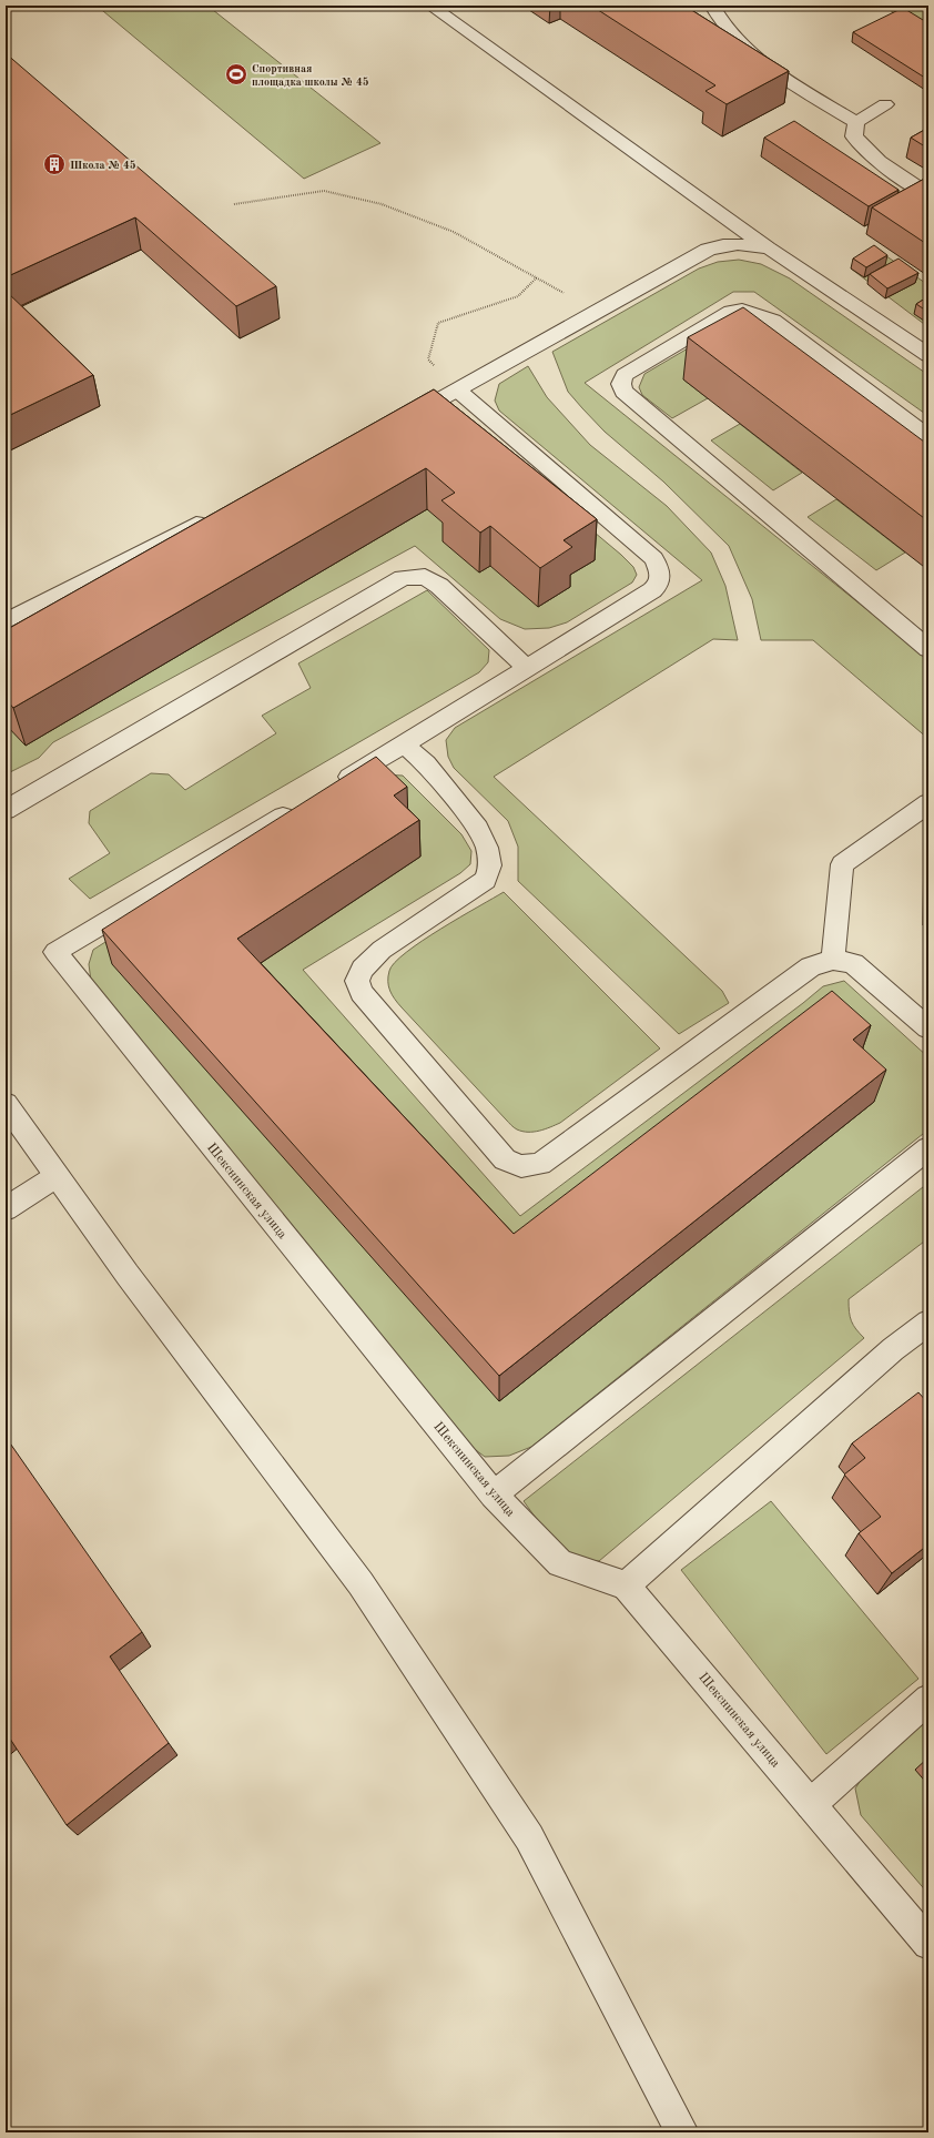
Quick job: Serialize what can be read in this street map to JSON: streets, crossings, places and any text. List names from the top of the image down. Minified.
{"streets":{"street":["Шекснинская улица"]},"places":{"sports":["Спортивная площадка школы № 45"],"building":["Школа № 45"]}}
